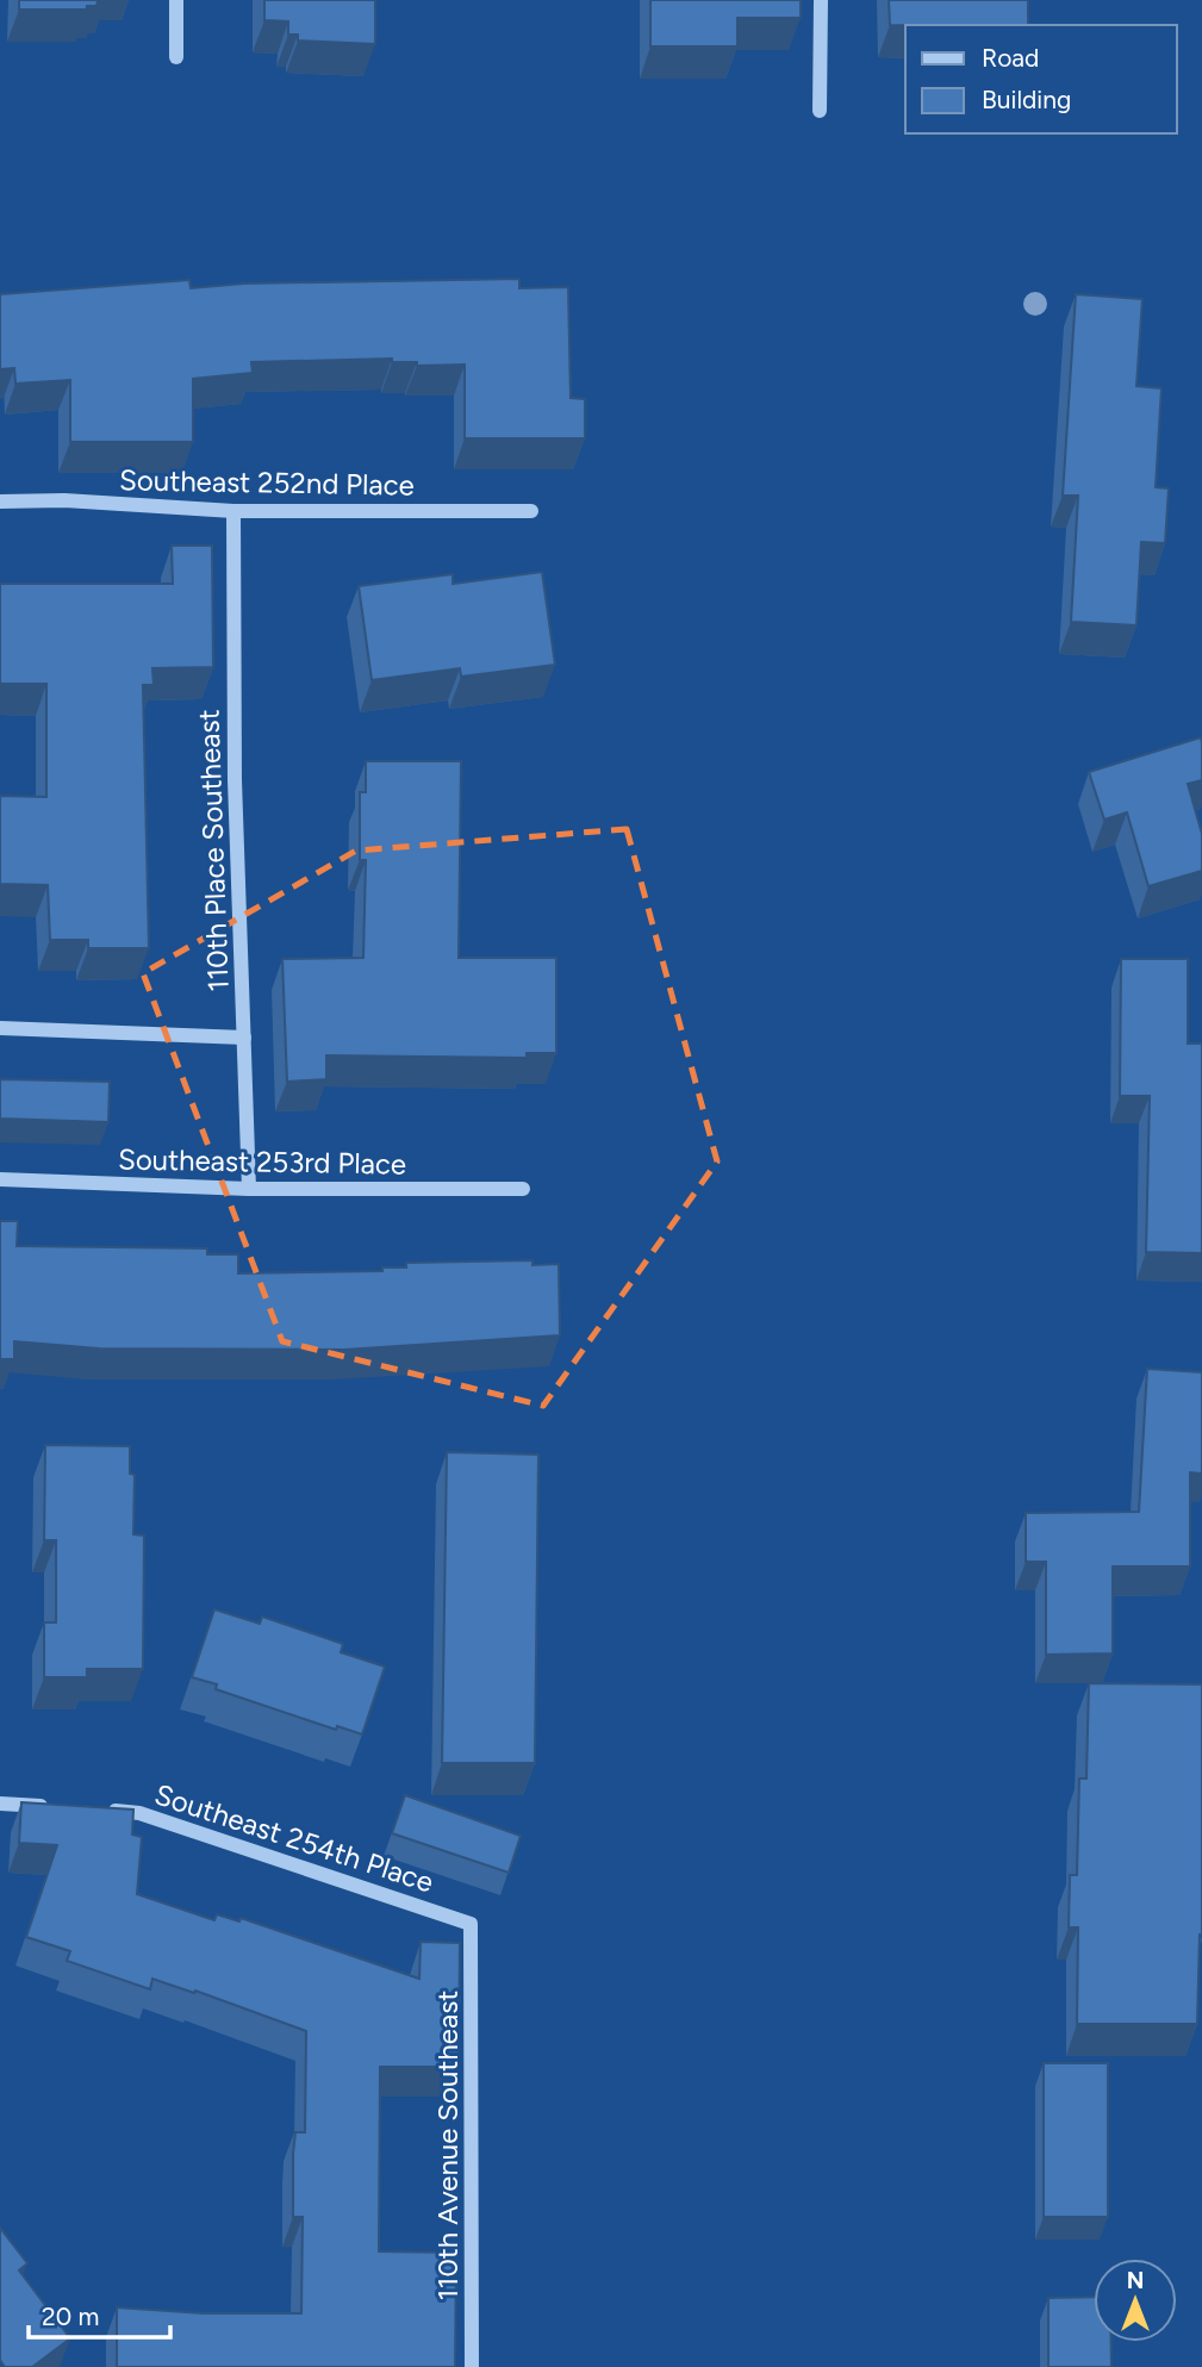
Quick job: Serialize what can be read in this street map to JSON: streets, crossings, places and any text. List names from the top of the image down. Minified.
{"streets":{"street":["Southeast 252nd Place","110th Place Southeast","Southeast 253rd Place","Southeast 254th Place","110th Avenue Southeast"]},"crossings":[["Southeast 252nd Place","110th Place Southeast"],["110th Place Southeast","Southeast 253rd Place"],["Southeast 254th Place","110th Avenue Southeast"]],"legend":["Road","Building"],"scale_bar":"20 m","north":"top"}
